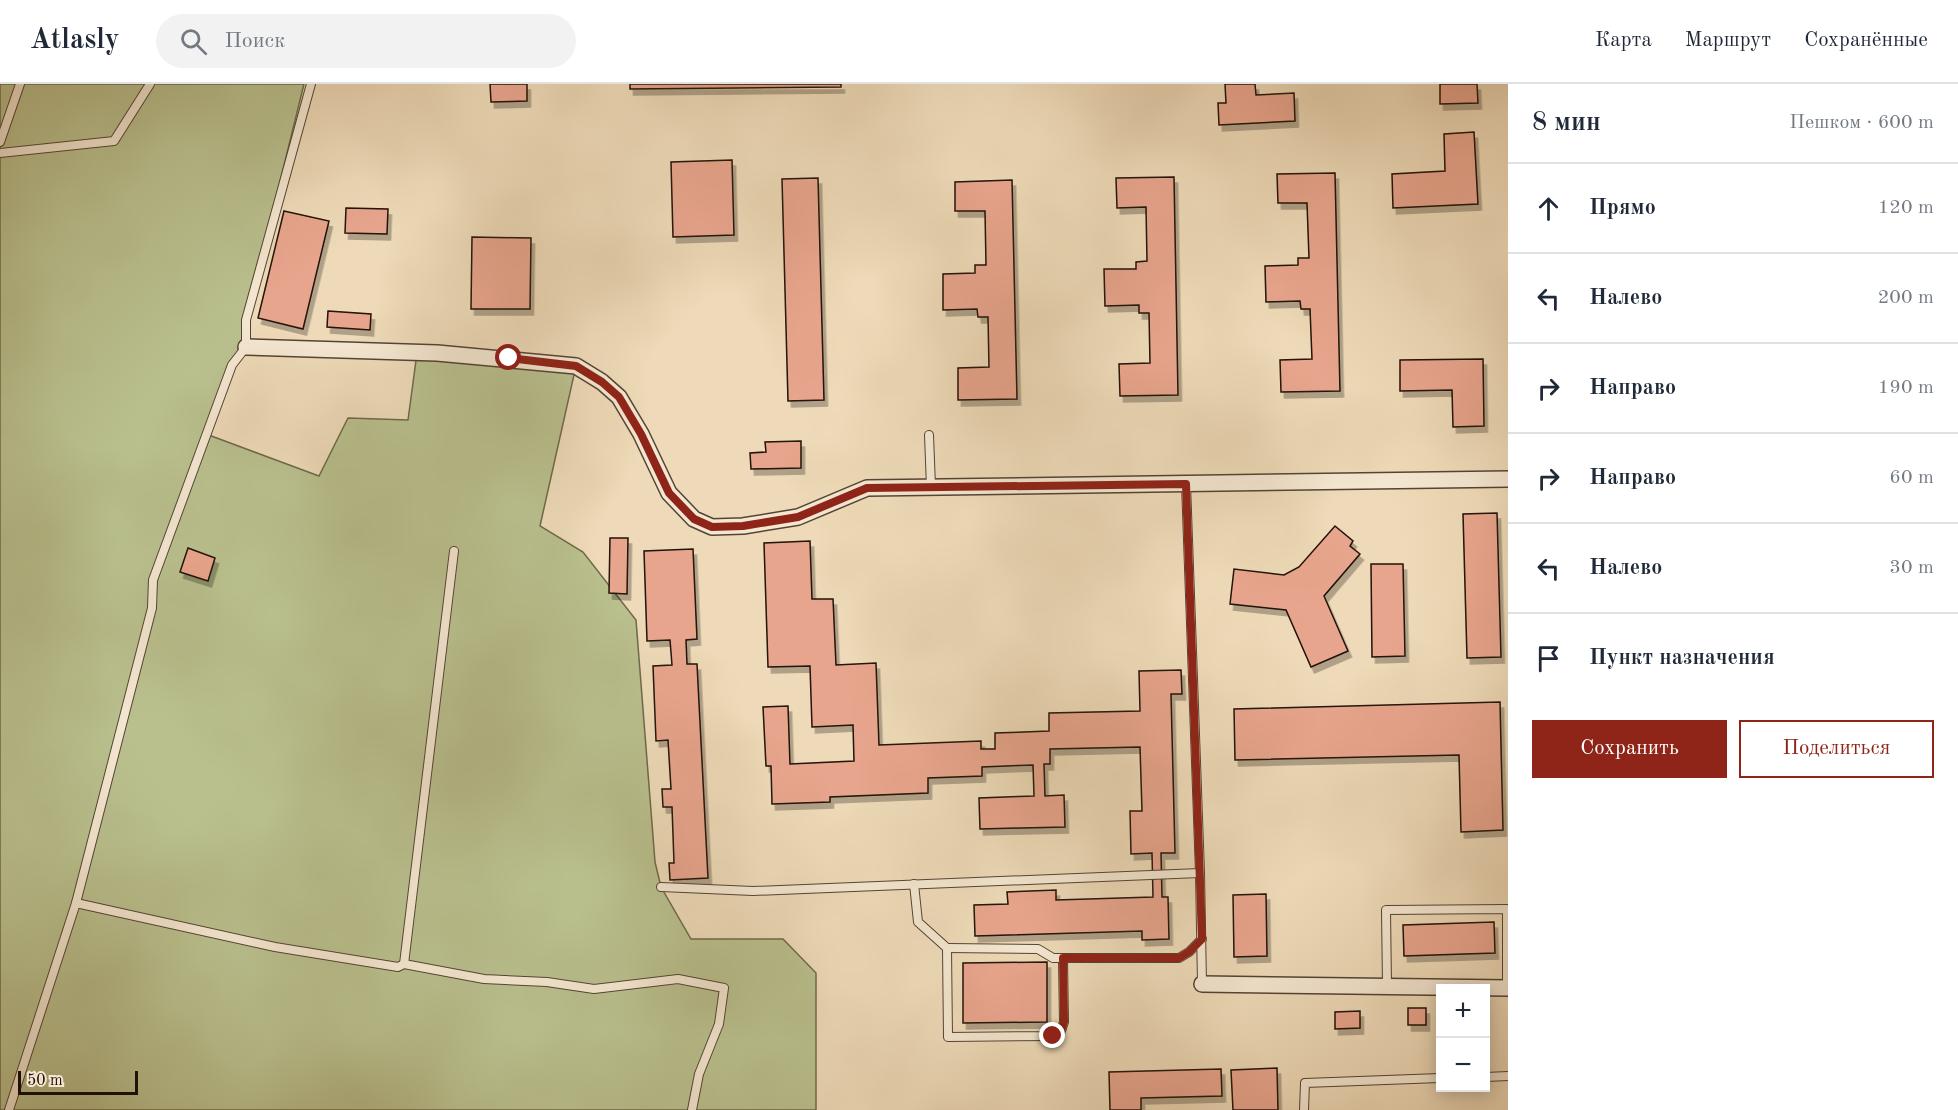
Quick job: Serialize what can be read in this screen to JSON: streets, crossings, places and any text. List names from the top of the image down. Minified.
{"scale_bar":"50 m","page":{"header":"Atlasly","search":"Поиск","nav":["Карта","Маршрут","Сохранённые"],"heading":["8 мин","Пешком · 600 m"],"list":[["Прямо","120 m"],["Налево","200 m"],["Направо","190 m"],["Направо","60 m"],["Налево","30 m"],"Пункт назначения"],"buttons":["Сохранить","Поделиться"],"map_buttons":["+","−"],"scale":"50 m"}}
